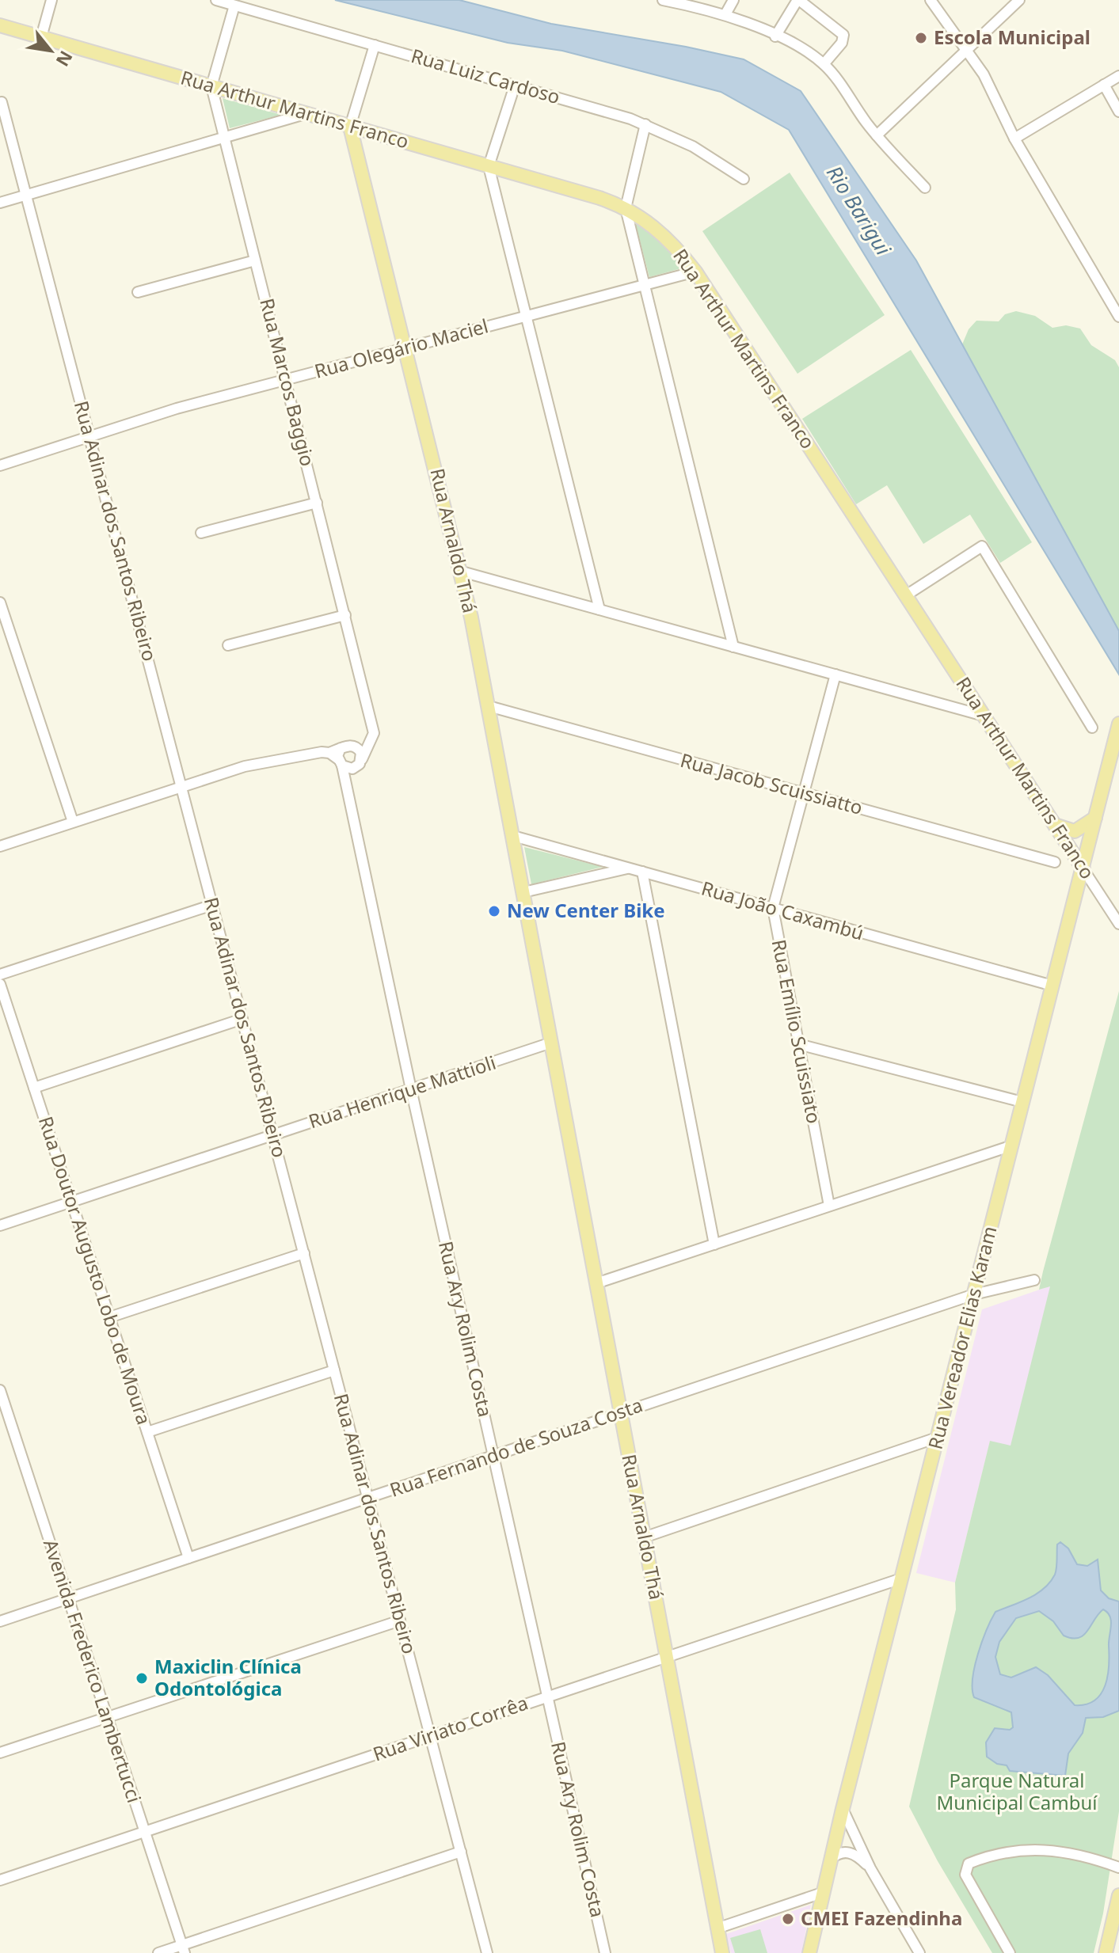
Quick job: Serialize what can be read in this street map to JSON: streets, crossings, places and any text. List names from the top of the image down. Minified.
{"streets":{"main road":["Rua Arthur Martins Franco","Rua Arnaldo Thá","Rua Vereador Elias Karam"],"street":["Rua Luiz Cardoso","Rua Olegário Maciel","Rua Marcos Baggio","Rua Adinar dos Santos Ribeiro","Rua Jacob Scuissiatto","Rua João Caxambú","Rua Emílio Scuissiato","Rua Henrique Mattioli","Rua Doutor Augusto Lobo de Moura","Rua Ary Rolim Costa","Rua Fernando de Souza Costa","Avenida Frederico Lambertucci","Rua Viriato Corrêa"]},"crossings":[["Rua Luiz Cardoso","Rua Marcos Baggio"],["Rua Arthur Martins Franco","Rua Olegário Maciel"],["Rua Arthur Martins Franco","Rua Marcos Baggio"],["Rua Arthur Martins Franco","Rua Arnaldo Thá"],["Rua Arthur Martins Franco","Rua Vereador Elias Karam"],["Rua Olegário Maciel","Rua Marcos Baggio"],["Rua Olegário Maciel","Rua Adinar dos Santos Ribeiro"],["Rua Olegário Maciel","Rua Arnaldo Thá"],["Rua Adinar dos Santos Ribeiro","Rua Henrique Mattioli"],["Rua Adinar dos Santos Ribeiro","Rua Fernando de Souza Costa"],["Rua Adinar dos Santos Ribeiro","Rua Viriato Corrêa"],["Rua Arnaldo Thá","Rua Jacob Scuissiatto"],["Rua Arnaldo Thá","Rua João Caxambú"],["Rua Arnaldo Thá","Rua Henrique Mattioli"],["Rua Arnaldo Thá","Rua Fernando de Souza Costa"],["Rua Arnaldo Thá","Rua Viriato Corrêa"],["Rua Jacob Scuissiatto","Rua Emílio Scuissiato"],["Rua João Caxambú","Rua Emílio Scuissiato"],["Rua João Caxambú","Rua Vereador Elias Karam"],["Rua Henrique Mattioli","Rua Doutor Augusto Lobo de Moura"],["Rua Henrique Mattioli","Rua Ary Rolim Costa"],["Rua Doutor Augusto Lobo de Moura","Rua Fernando de Souza Costa"],["Rua Ary Rolim Costa","Rua Fernando de Souza Costa"],["Rua Ary Rolim Costa","Rua Viriato Corrêa"],["Rua Vereador Elias Karam","Rua Fernando de Souza Costa"],["Rua Vereador Elias Karam","Rua Viriato Corrêa"],["Rua Fernando de Souza Costa","Avenida Frederico Lambertucci"],["Avenida Frederico Lambertucci","Rua Viriato Corrêa"]],"water":["Rio Barigui"],"parks":["Parque Natural Municipal Cambuí"],"places":["Escola Municipal","New Center Bike","Maxiclin Clínica Odontológica","CMEI Fazendinha"],"north":"bottom right"}
